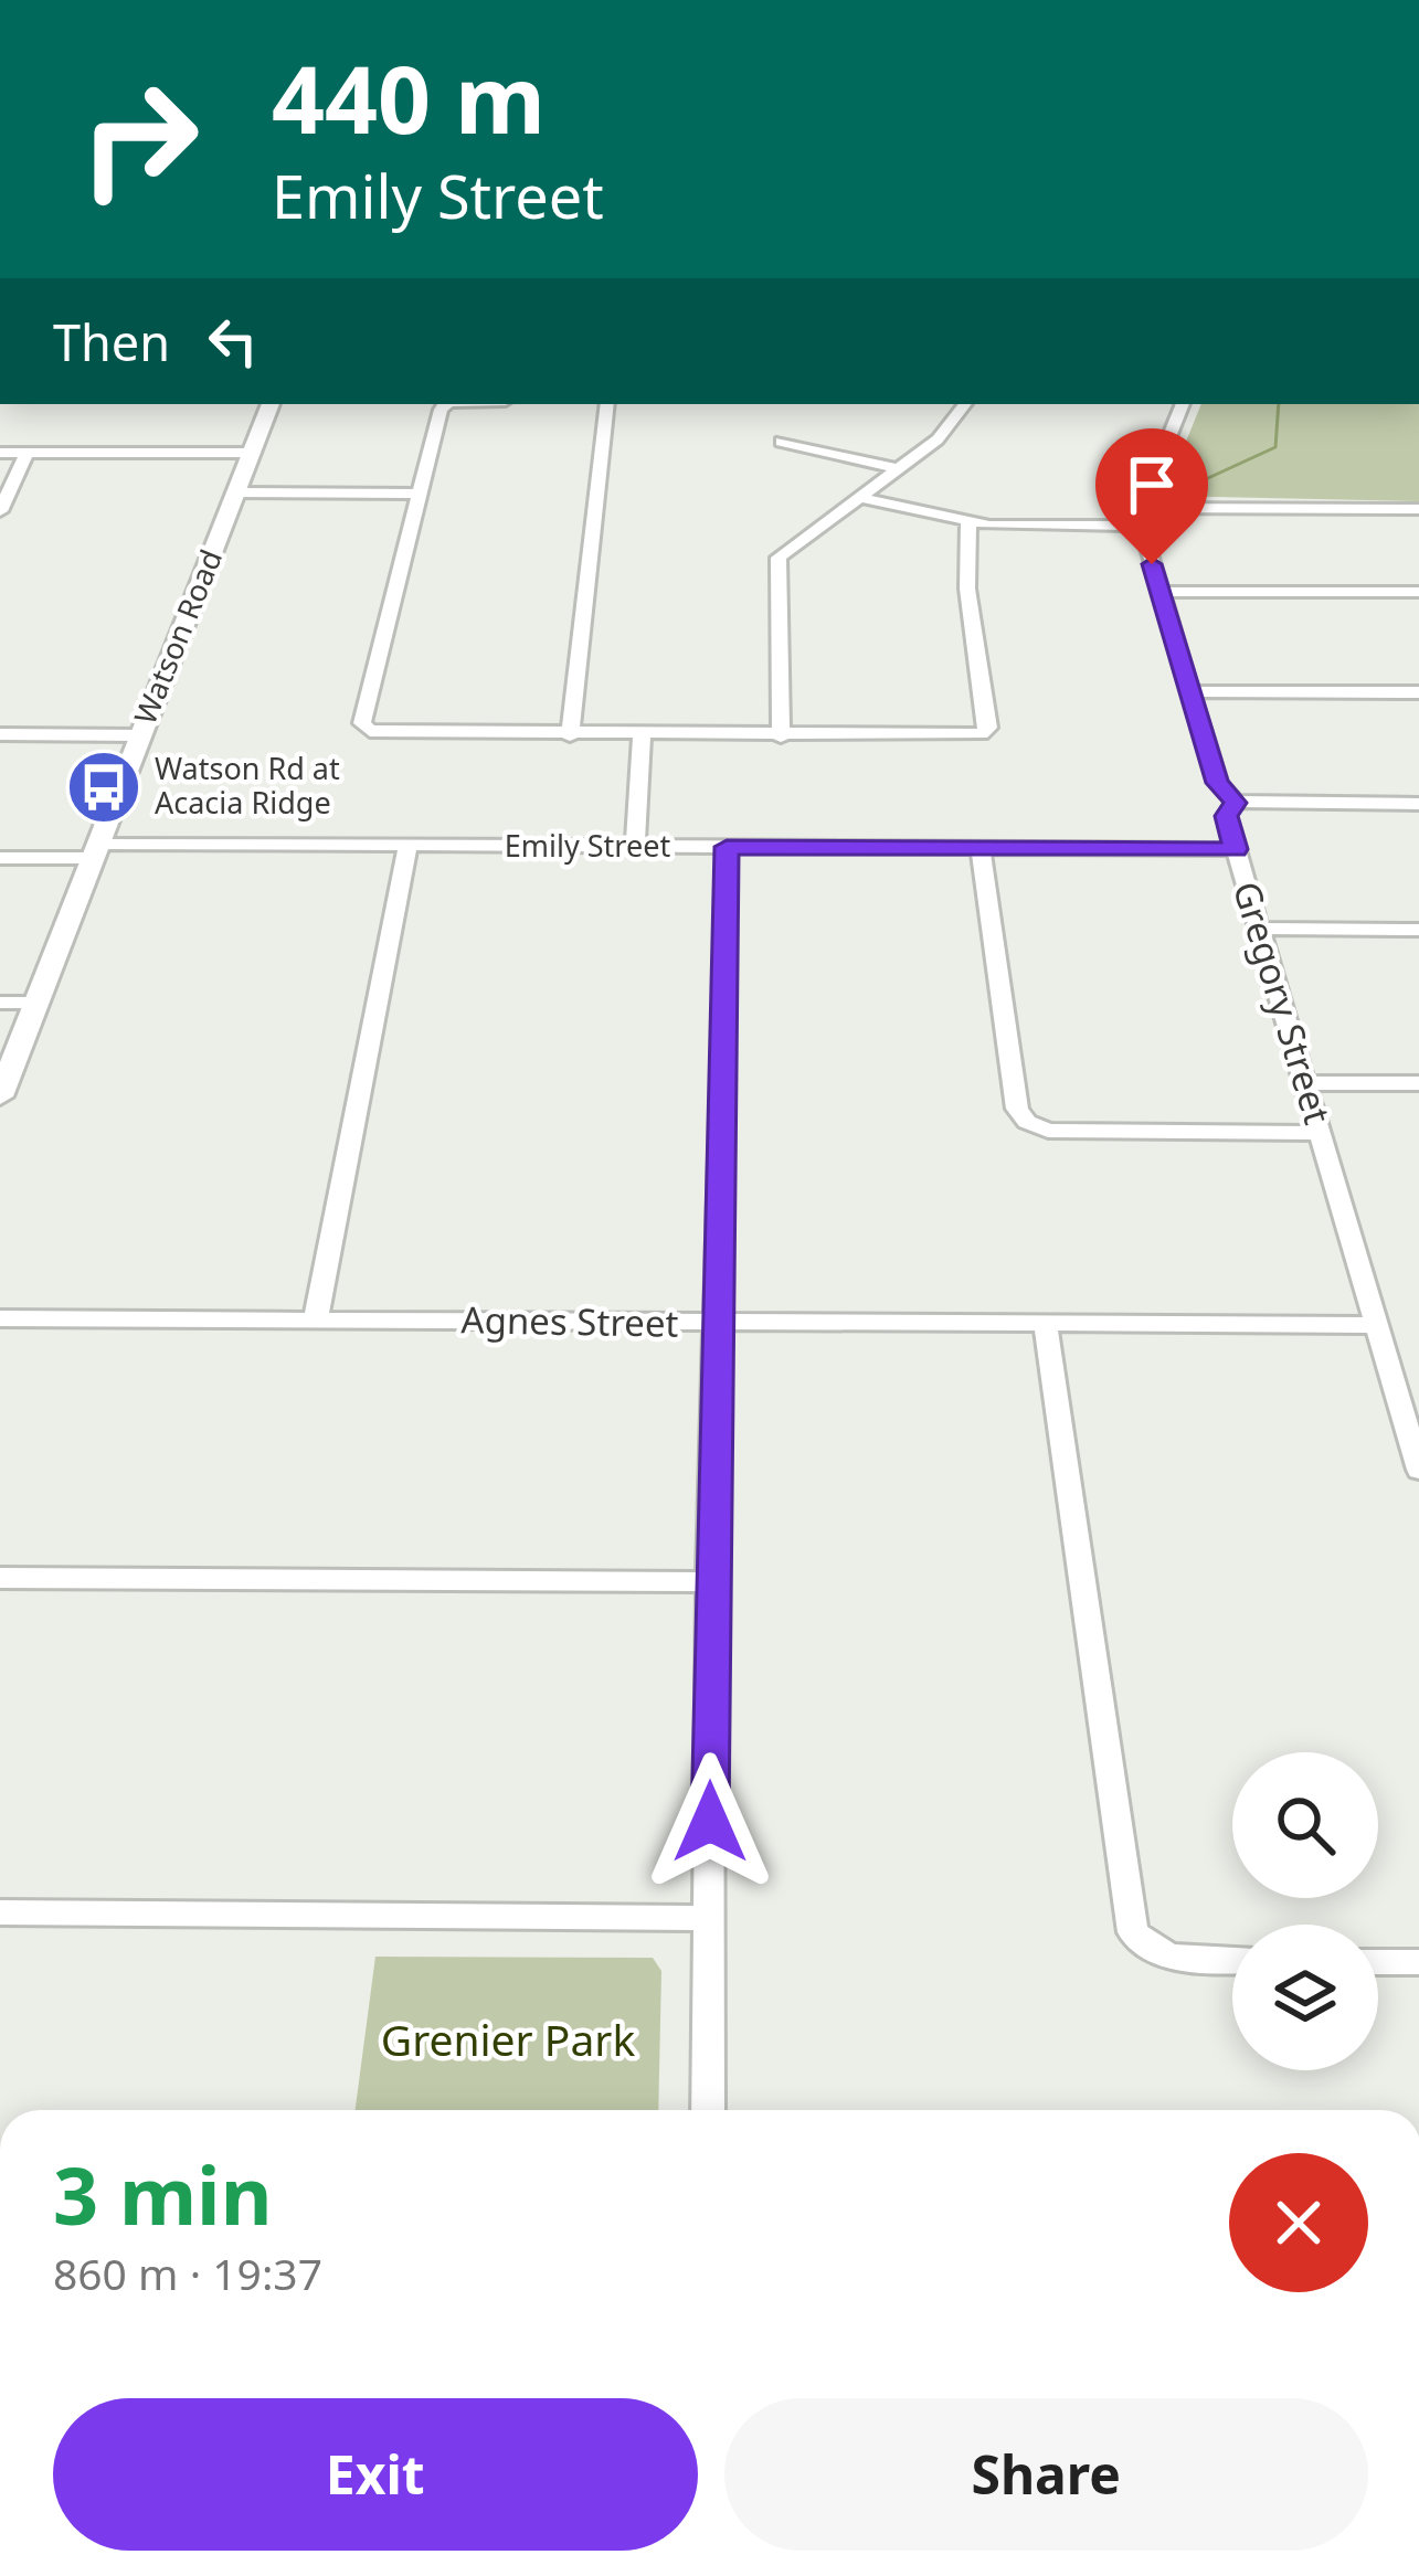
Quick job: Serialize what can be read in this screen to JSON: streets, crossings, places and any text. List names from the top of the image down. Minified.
{"streets":{"street":["Watson Road","Emily Street","Gregory Street","Agnes Street"]},"crossings":[["Watson Road","Emily Street"],["Emily Street","Gregory Street"],["Gregory Street","Agnes Street"]],"parks":["Grenier Park"],"places":{"bus stop":["Watson Rd at Acacia Ridge"]},"page":{"turn":["440 m","Emily Street"],"then":"Then","heading":["3 min","860 m · 19:37"],"buttons":["Exit","Share"]}}
